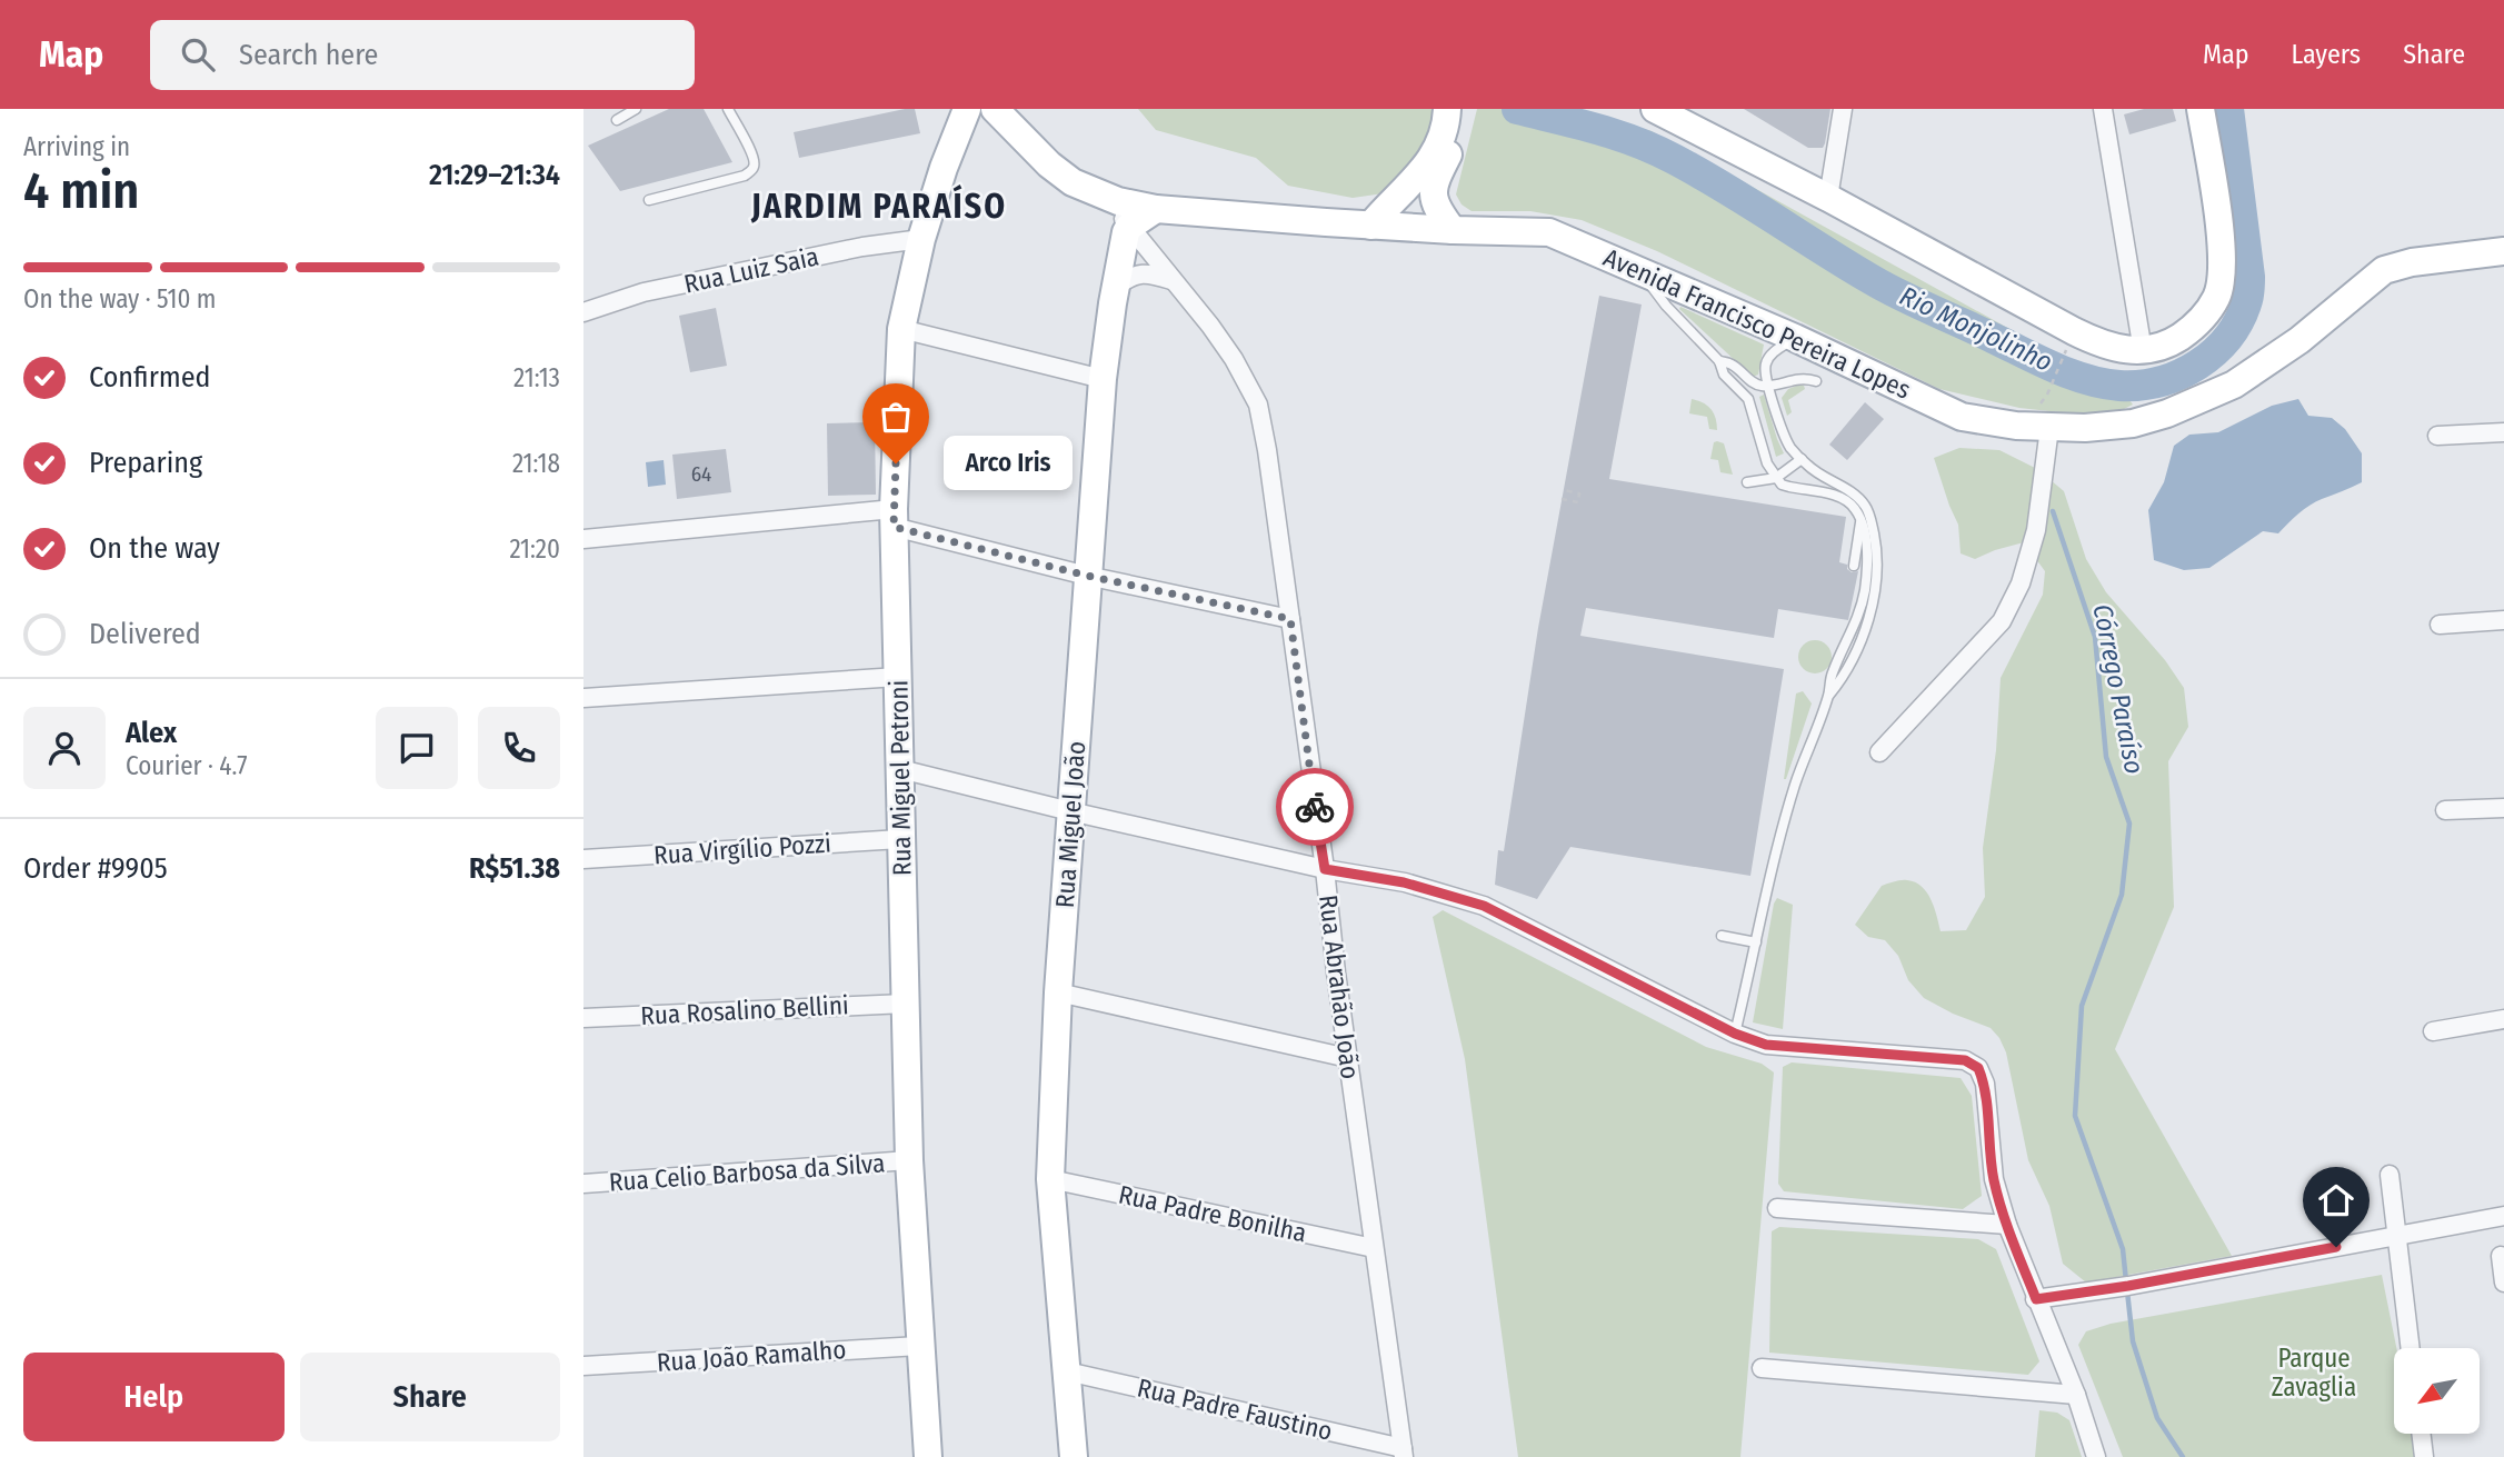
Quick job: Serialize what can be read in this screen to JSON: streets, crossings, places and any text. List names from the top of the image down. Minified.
{"streets":{"main road":["Avenida Francisco Pereira Lopes","Rua Miguel Petroni","Rua Miguel João"],"street":["Rua Luiz Saia","Rua Virgílio Pozzi","Rua Abrahão João","Rua Rosalino Bellini","Rua Celio Barbosa da Silva","Rua Padre Bonilha","Rua João Ramalho","Rua Padre Faustino"]},"crossings":[["Rua Luiz Saia","Rua Miguel Petroni"],["Avenida Francisco Pereira Lopes","Rua Abrahão João"],["Rua Miguel Petroni","Rua Virgílio Pozzi"],["Rua Miguel Petroni","Rua Rosalino Bellini"],["Rua Miguel Petroni","Rua Celio Barbosa da Silva"],["Rua Miguel Petroni","Rua João Ramalho"],["Rua Miguel João","Rua Abrahão João"],["Rua Miguel João","Rua Padre Bonilha"],["Rua Miguel João","Rua Padre Faustino"],["Rua Abrahão João","Rua Padre Bonilha"],["Rua Abrahão João","Rua Padre Faustino"]],"districts":["JARDIM PARAÍSO"],"water":["Rio Monjolinho","Córrego Paraíso"],"parks":["Parque Zavaglia"],"places":["Arco Iris"],"house_numbers":["64"],"north":"bottom left","page":{"header":"Map","search":"Search here","nav":["Map","Layers","Share"],"heading":["4 min","Arriving in","21:29–21:34"],"panel":["Alex","Courier · 4.7","Order #9905","R$51.38"],"bar":"On the way · 510 m","list":[["Confirmed","21:13"],["Preparing","21:18"],["On the way","21:20"],"Delivered"],"bubble":"Arco Iris","buttons":["Help","Share"]}}
